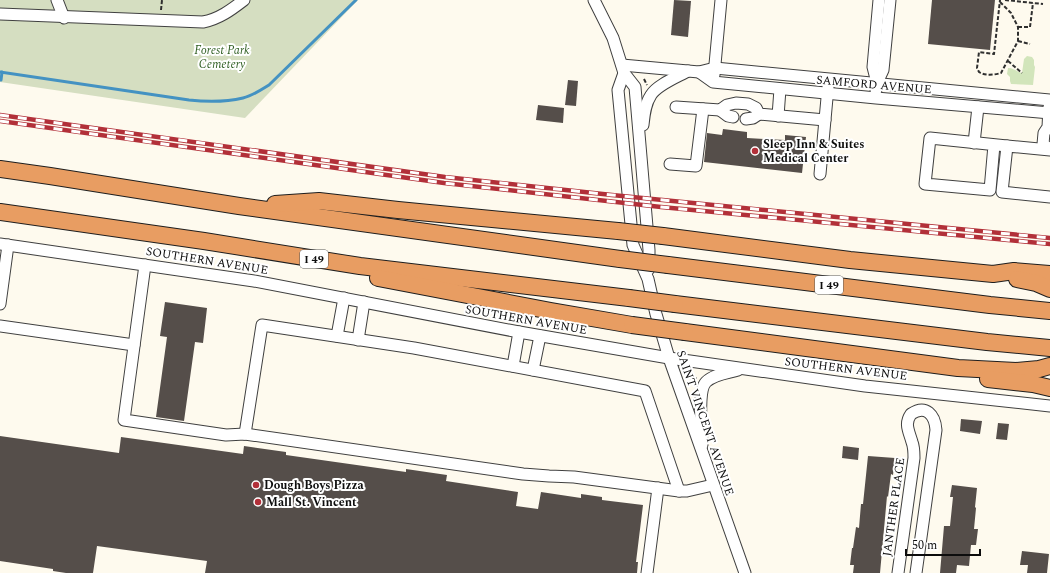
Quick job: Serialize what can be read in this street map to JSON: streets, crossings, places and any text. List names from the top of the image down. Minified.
{"streets":{"highway":["I 49"],"street":["SAMFORD AVENUE","SOUTHERN AVENUE","SAINT VINCENT AVENUE","JANTHER PLACE"]},"crossings":[["SAMFORD AVENUE","SAINT VINCENT AVENUE"],["SOUTHERN AVENUE","SAINT VINCENT AVENUE"]],"parks":["Forest Park Cemetery"],"places":["Sleep Inn & Suites Medical Center","Dough Boys Pizza","Mall St. Vincent"],"scale_bar":"50 m"}
